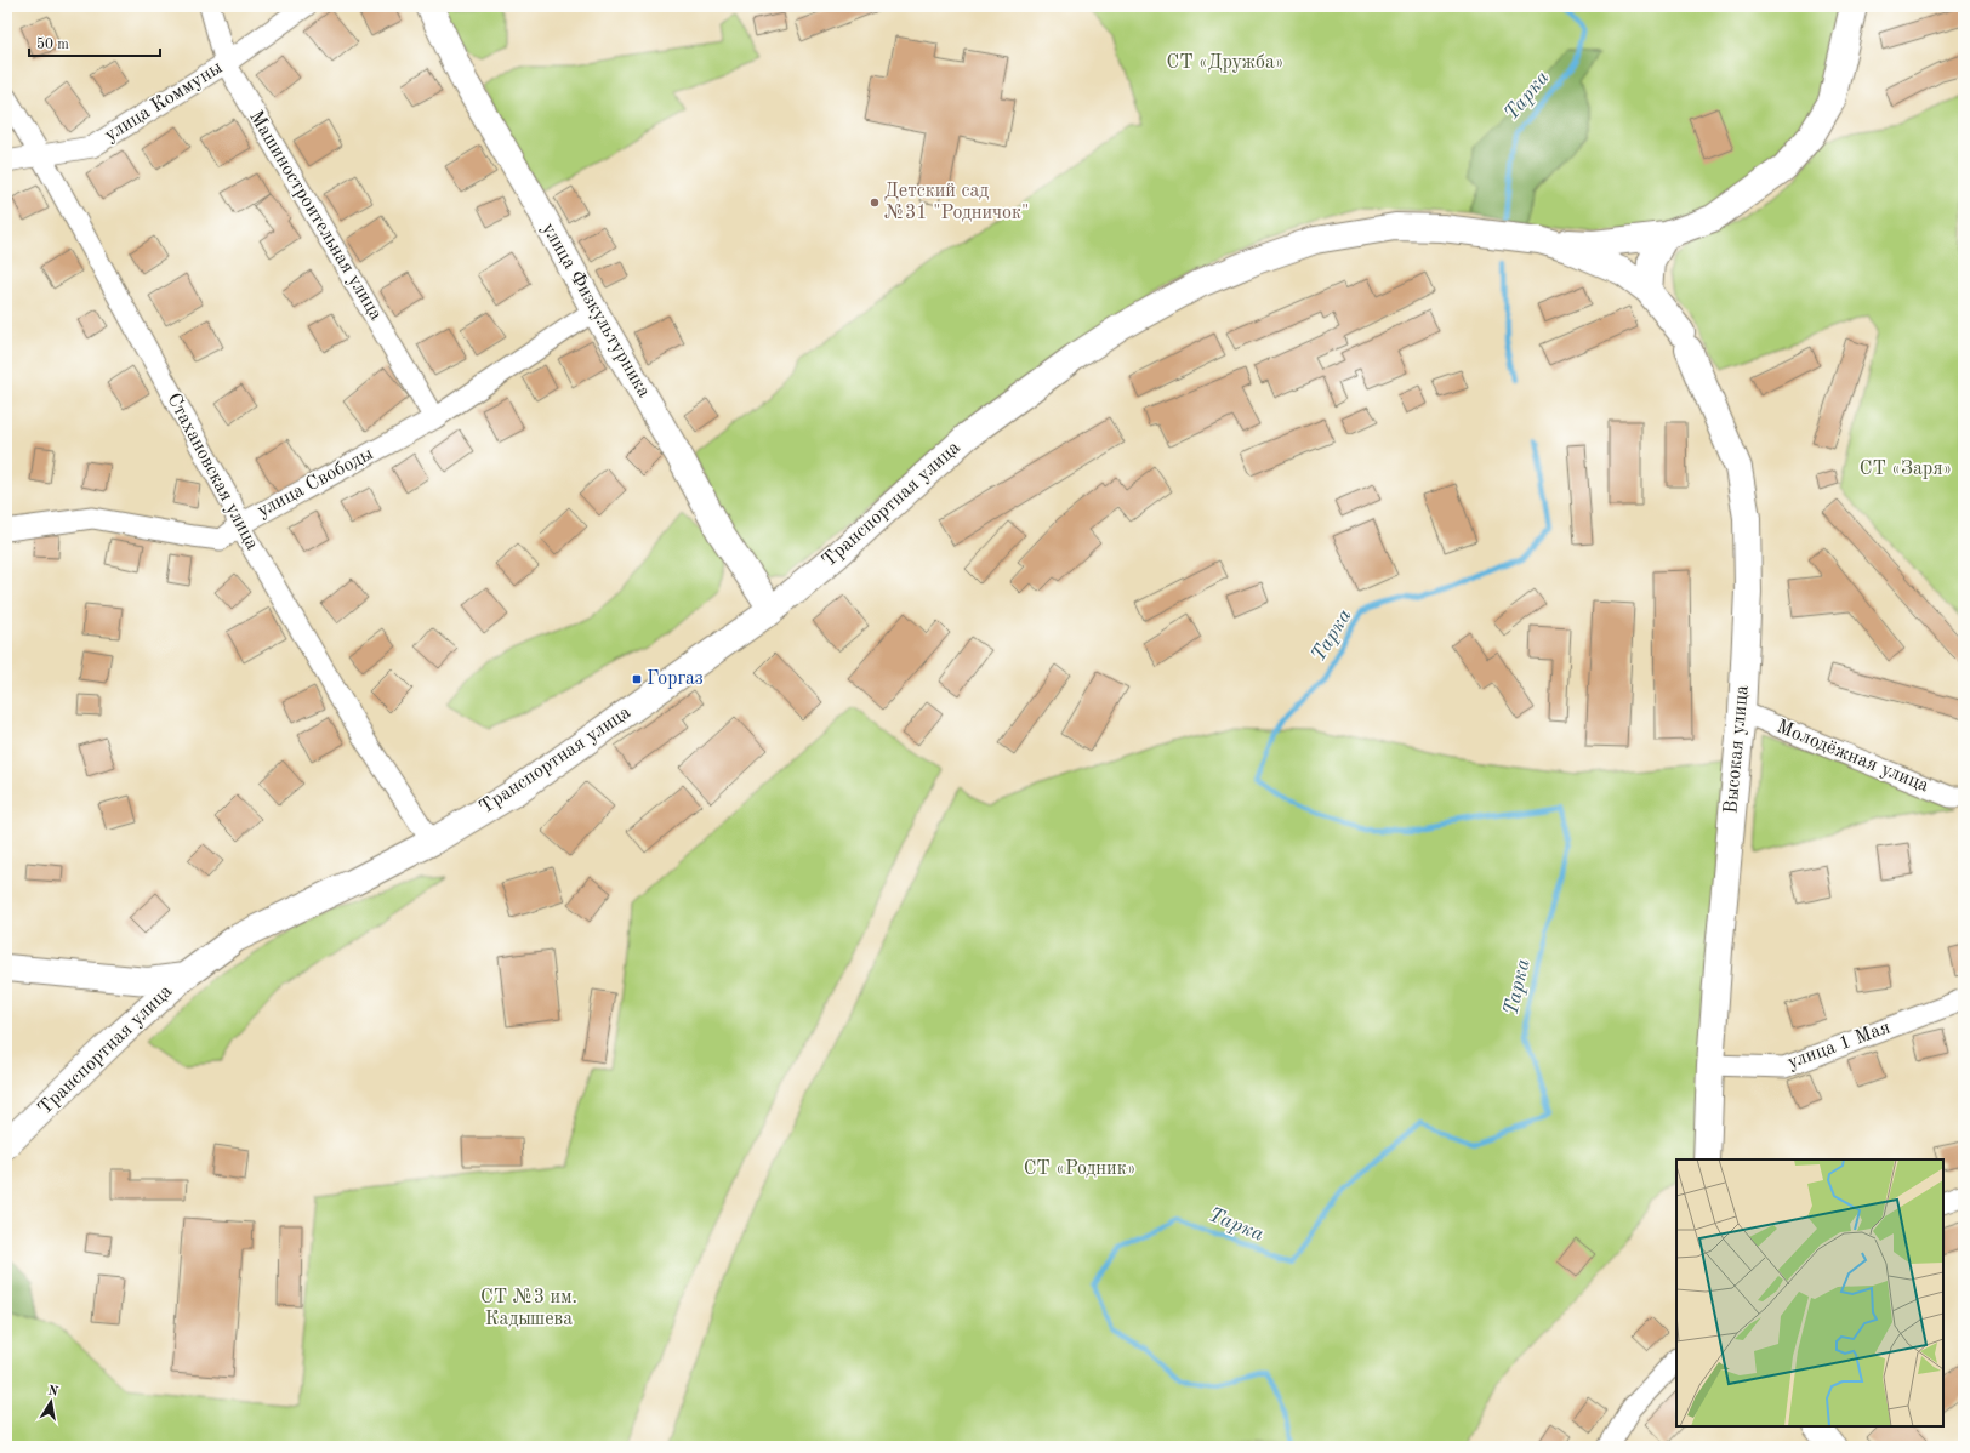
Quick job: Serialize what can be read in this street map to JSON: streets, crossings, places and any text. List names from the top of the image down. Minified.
{"streets":{"street":["улица Коммуны","Машиностроительная улица","улица Физкультурника","Стахановская улица","улица Свободы","Транспортная улица","Высокая улица","Молодёжная улица","улица 1 Мая"]},"crossings":[["улица Коммуны","Машиностроительная улица"],["улица Коммуны","Стахановская улица"],["Машиностроительная улица","улица Свободы"],["улица Физкультурника","улица Свободы"],["улица Физкультурника","Транспортная улица"],["Стахановская улица","улица Свободы"],["Стахановская улица","Транспортная улица"],["Транспортная улица","Высокая улица"],["Высокая улица","Молодёжная улица"],["Высокая улица","улица 1 Мая"]],"water":["Тарка"],"parks":["СТ «Дружба»","СТ «Заря»","СТ «Родник»","СТ №3 им. Кадышева"],"places":{"other":["Детский сад №31 \"Родничок\""],"transit":["Горгаз"]},"scale_bar":"50 m","north":"top"}
